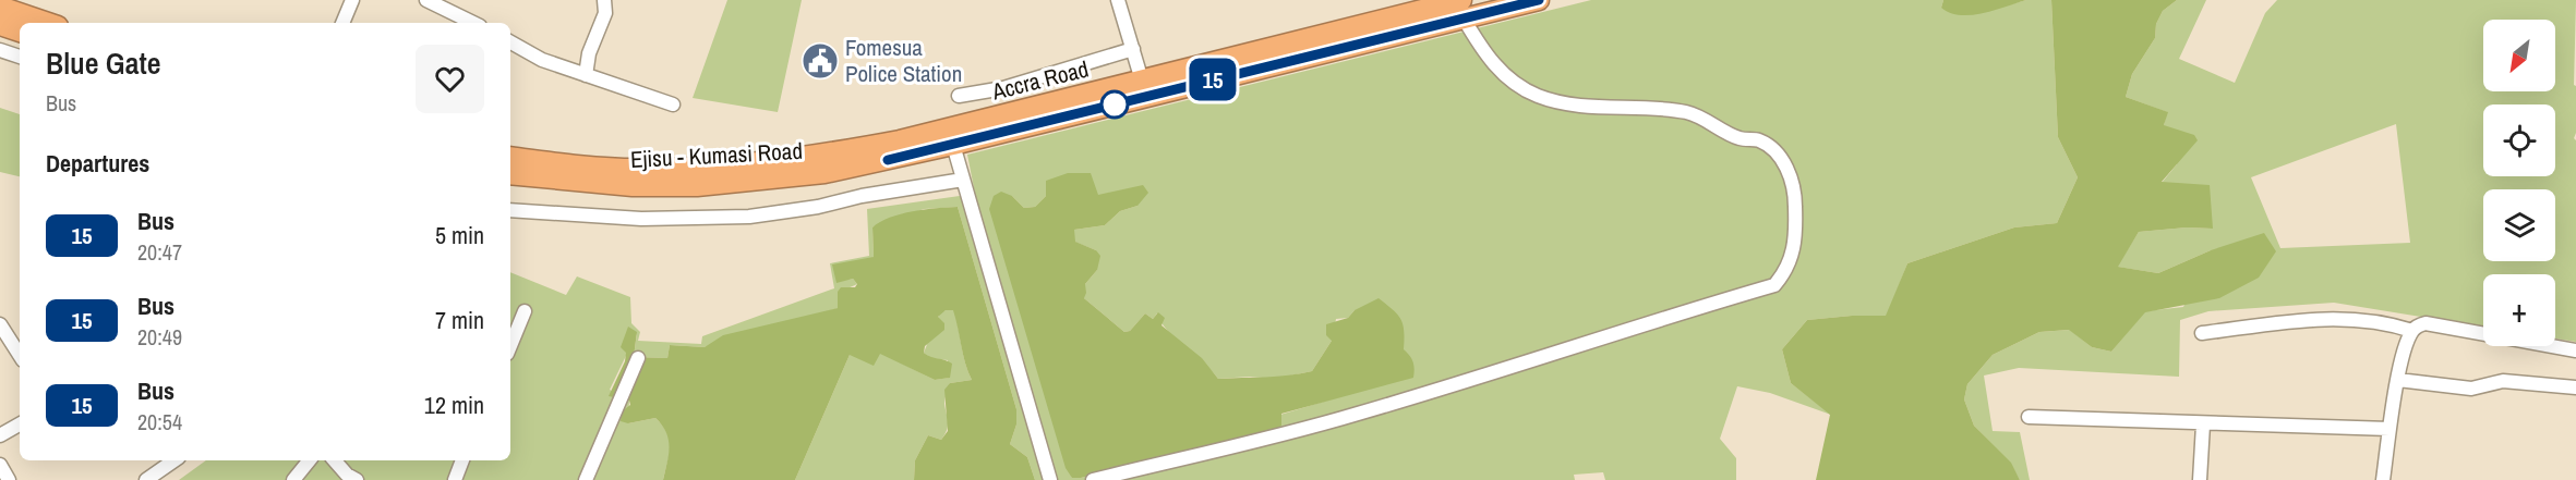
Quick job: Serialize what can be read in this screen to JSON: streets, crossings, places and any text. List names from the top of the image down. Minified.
{"streets":{"highway":["Accra Road","Ejisu - Kumasi Road"]},"crossings":[["Accra Road","Ejisu - Kumasi Road"]],"places":{"public building":["Fomesua Police Station"]},"lines":["bus line 15"],"north":"bottom left","page":{"on_map":"15","map_buttons":"+","heading":[["Blue Gate","Bus"],"Departures"],"list":[{"mark":"15","name":"Bus","note":"20:47","value":"5 min"},{"mark":"15","name":"Bus","note":"20:49","value":"7 min"},{"mark":"15","name":"Bus","note":"20:54","value":"12 min"}]}}
